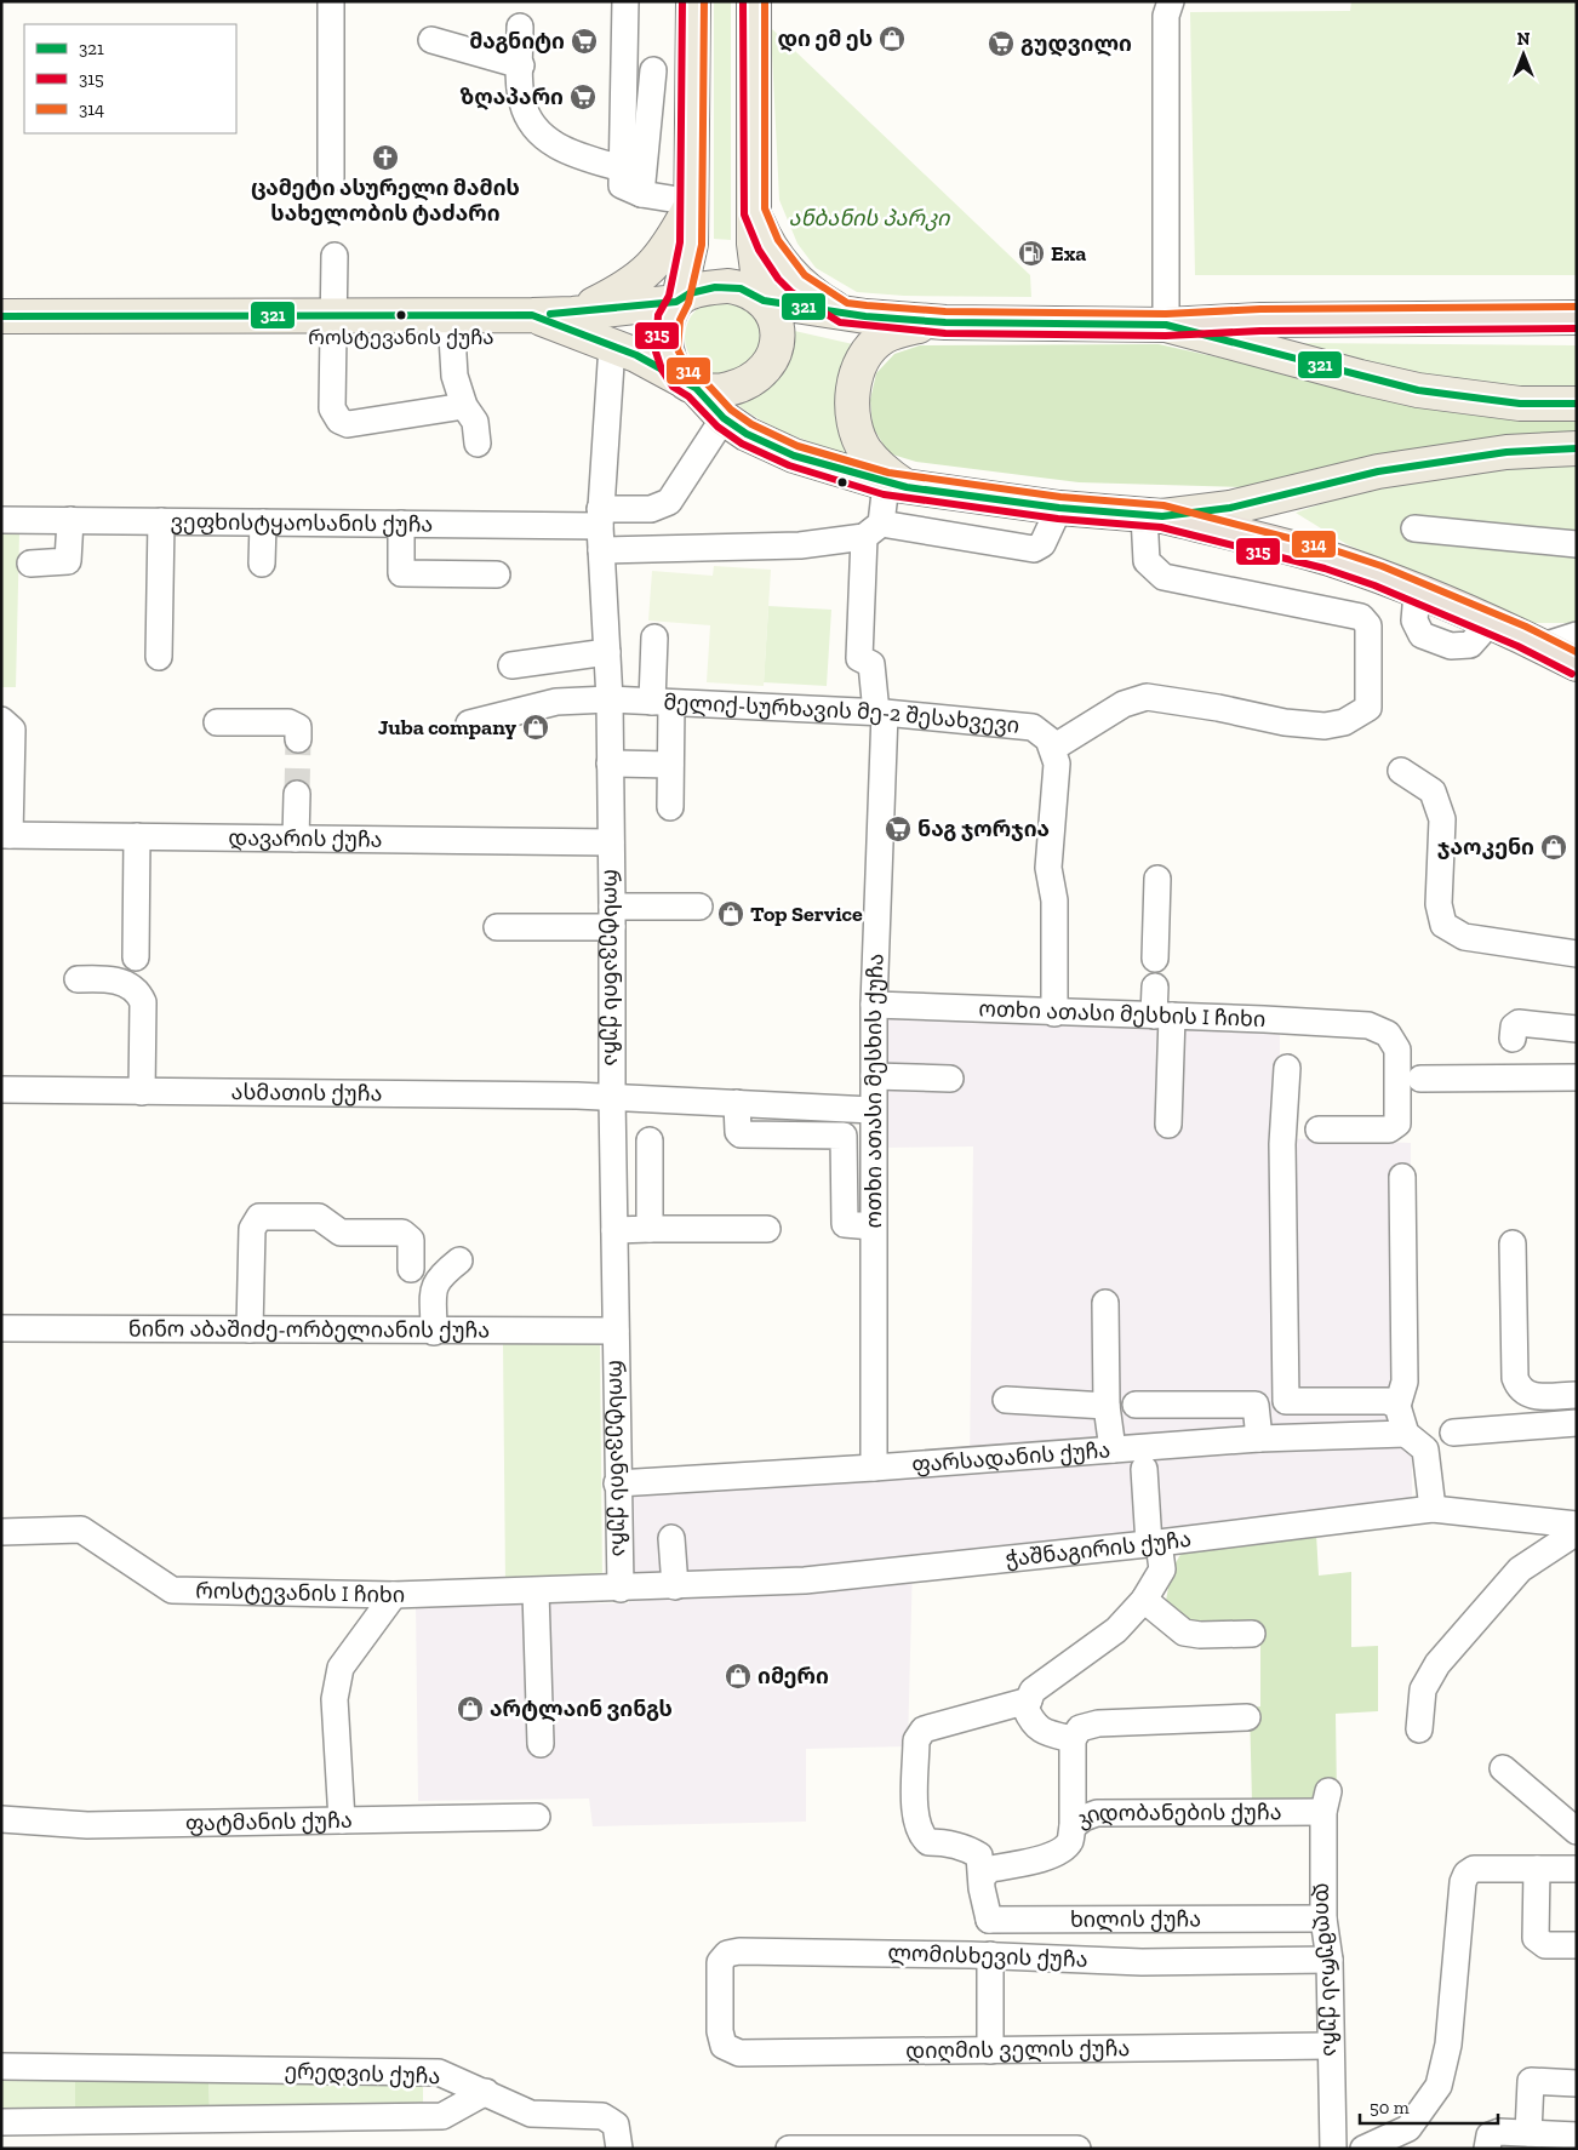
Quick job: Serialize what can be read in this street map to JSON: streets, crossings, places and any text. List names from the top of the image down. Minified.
{"streets":{"street":["ვეფხისტყაოსანის ქუჩა","მელიქ-სურხავის მე-2 შესახვევი","დავარის ქუჩა","როსტევანის ქუჩა","ოთხი ათასი მესხის I ჩიხი","ოთხი ათასი მესხის ქუჩა","ასმათის ქუჩა","ნინო აბაშიძე-ორბელიანის ქუჩა","ფარსადანის ქუჩა","ჭაშნაგირის ქუჩა","როსტევანის I ჩიხი","ფატმანის ქუჩა","კიდობანების ქუჩა","ხილის ქუჩა","ლომისხევის ქუჩა","დიღმურას ქუჩა","დიღმის ველის ქუჩა","ერედვის ქუჩა"]},"crossings":[["ვეფხისტყაოსანის ქუჩა","როსტევანის ქუჩა"],["ვეფხისტყაოსანის ქუჩა","ოთხი ათასი მესხის ქუჩა"],["მელიქ-სურხავის მე-2 შესახვევი","როსტევანის ქუჩა"],["მელიქ-სურხავის მე-2 შესახვევი","ოთხი ათასი მესხის ქუჩა"],["დავარის ქუჩა","როსტევანის ქუჩა"],["როსტევანის ქუჩა","ასმათის ქუჩა"],["როსტევანის ქუჩა","ნინო აბაშიძე-ორბელიანის ქუჩა"],["როსტევანის ქუჩა","ფარსადანის ქუჩა"],["როსტევანის ქუჩა","ჭაშნაგირის ქუჩა"],["როსტევანის ქუჩა","როსტევანის I ჩიხი"],["ოთხი ათასი მესხის I ჩიხი","ოთხი ათასი მესხის ქუჩა"],["ოთხი ათასი მესხის ქუჩა","ასმათის ქუჩა"],["ოთხი ათასი მესხის ქუჩა","ფარსადანის ქუჩა"],["ჭაშნაგირის ქუჩა","როსტევანის I ჩიხი"],["კიდობანების ქუჩა","დიღმურას ქუჩა"],["ხილის ქუჩა","დიღმურას ქუჩა"],["ლომისხევის ქუჩა","დიღმურას ქუჩა"],["ლომისხევის ქუჩა","დიღმის ველის ქუჩა"],["დიღმურას ქუჩა","დიღმის ველის ქუჩა"]],"parks":["ანბანის პარკი"],"places":{"shop":["დი ემ ეს","Juba company","ჯაოკენი","Top Service","იმერი","არტლაინ ვინგს"],"supermarket":["მაგნიტი","გუდვილი","ზღაპარი","ნაგ ჯორჯია"],"church":["ცამეტი ასურელი მამის სახელობის ტაძარი"],"fuel station":["Exa"],"other":["როსტევანის ქუჩა"]},"lines":["transit line 315","transit line 314","transit line 321"],"legend":["321","315","314"],"scale_bar":"50 m","north":"top"}
